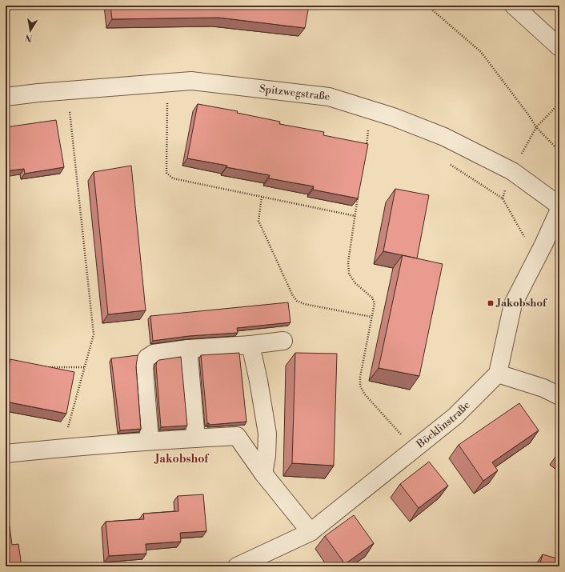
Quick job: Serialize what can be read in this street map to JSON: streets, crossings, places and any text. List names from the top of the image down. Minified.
{"streets":{"street":["Spitzwegstraße","Böcklinstraße"]},"districts":["Jakobshof"],"places":{"transit":["Jakobshof"]},"north":"bottom"}
